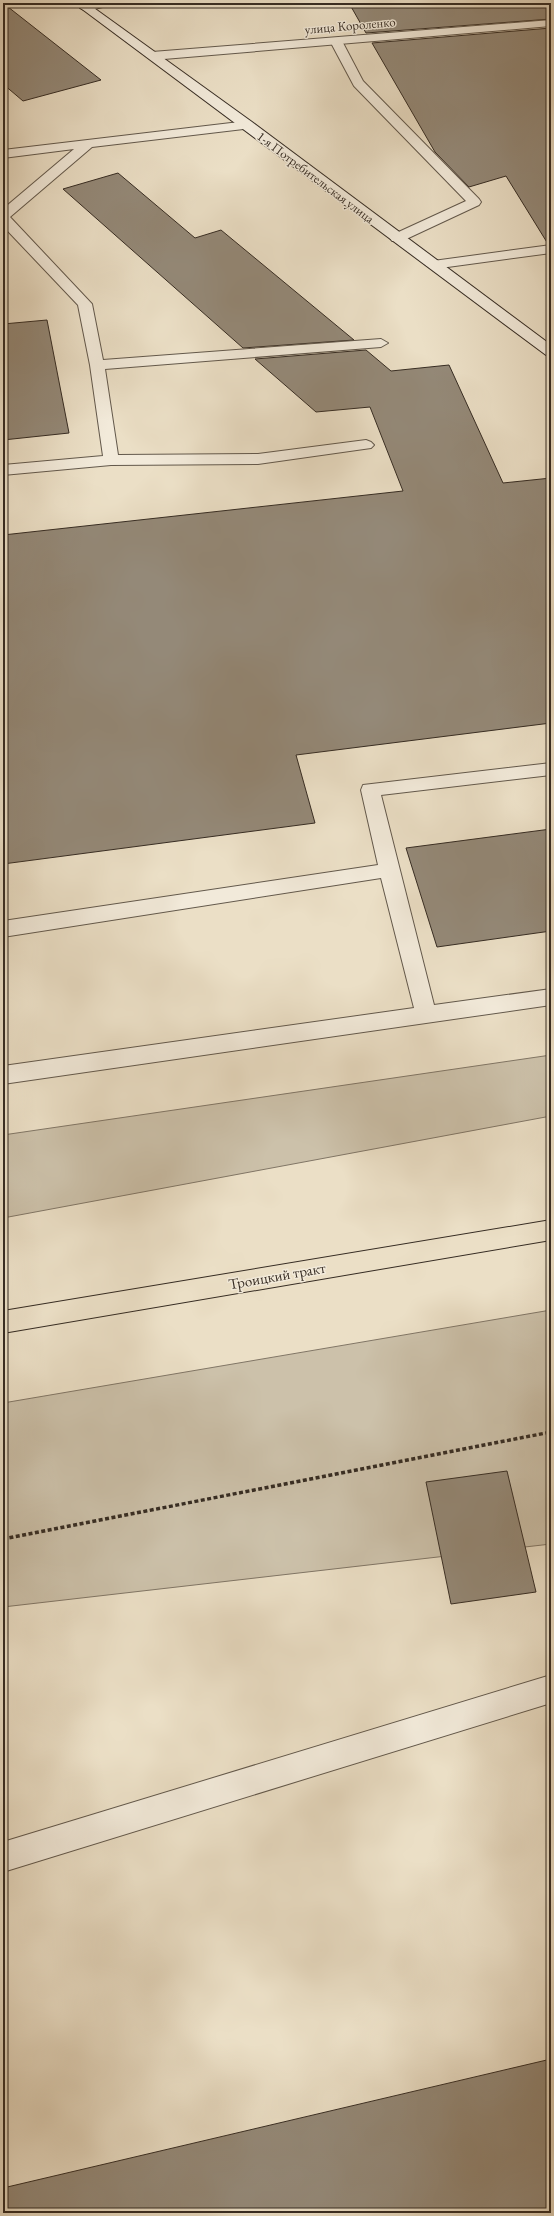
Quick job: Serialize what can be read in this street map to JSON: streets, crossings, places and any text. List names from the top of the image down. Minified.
{"streets":{"main road":["Троицкий тракт"],"street":["улица Короленко","1-я Потребительская улица"]},"crossings":[["улица Короленко","1-я Потребительская улица"]]}
